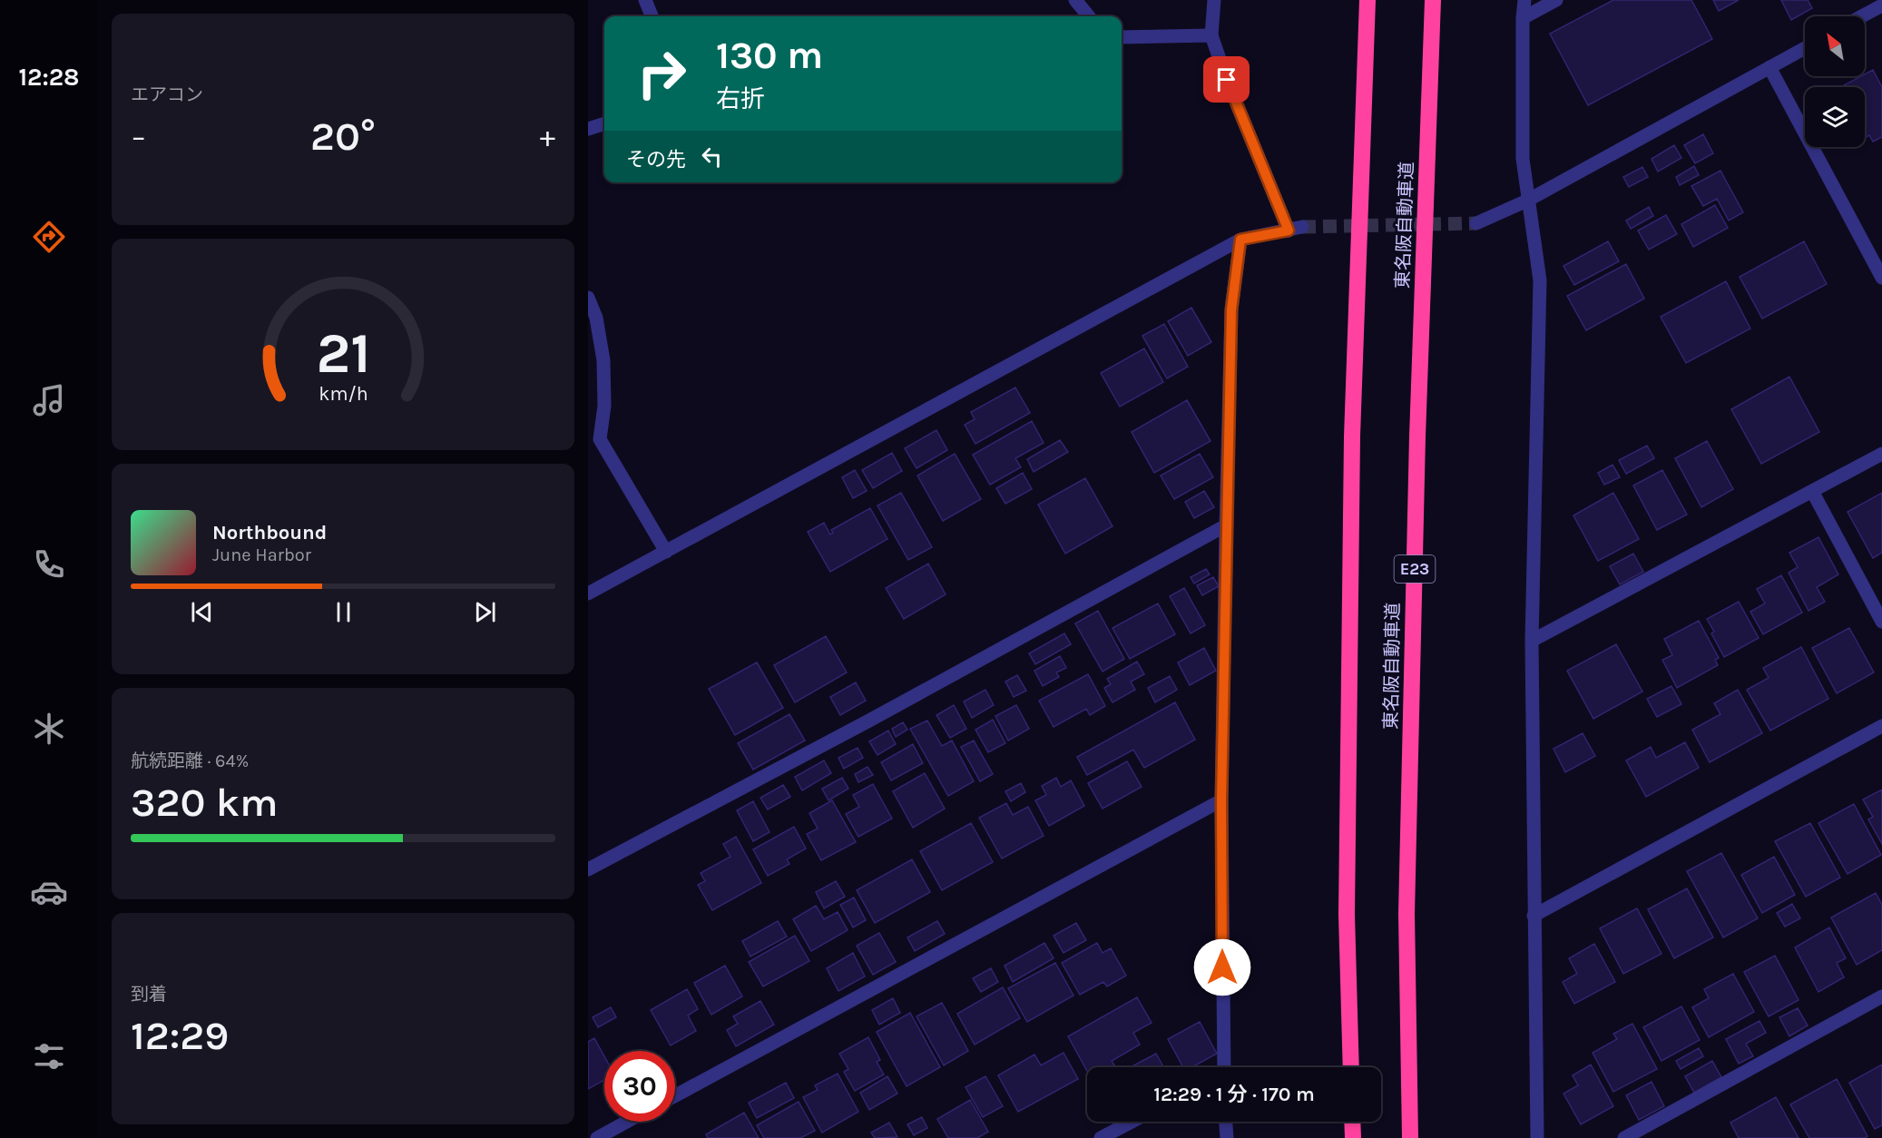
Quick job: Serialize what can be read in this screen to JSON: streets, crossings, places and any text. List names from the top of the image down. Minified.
{"streets":{"highway":["東名阪自動車道","E23"]},"north":"top left","page":{"tabs":"12:28","tile":["エアコン",["航続距離 · 64%","320 km"],["到着","12:29"]],"turn":["130 m","右折"],"heat":["−","20°","+"],"then":"その先","song":["Northbound","June Harbor"],"limit":"30","trip":"12:29 · 1 分 · 170 m","gauge":["21","km/h"]}}
